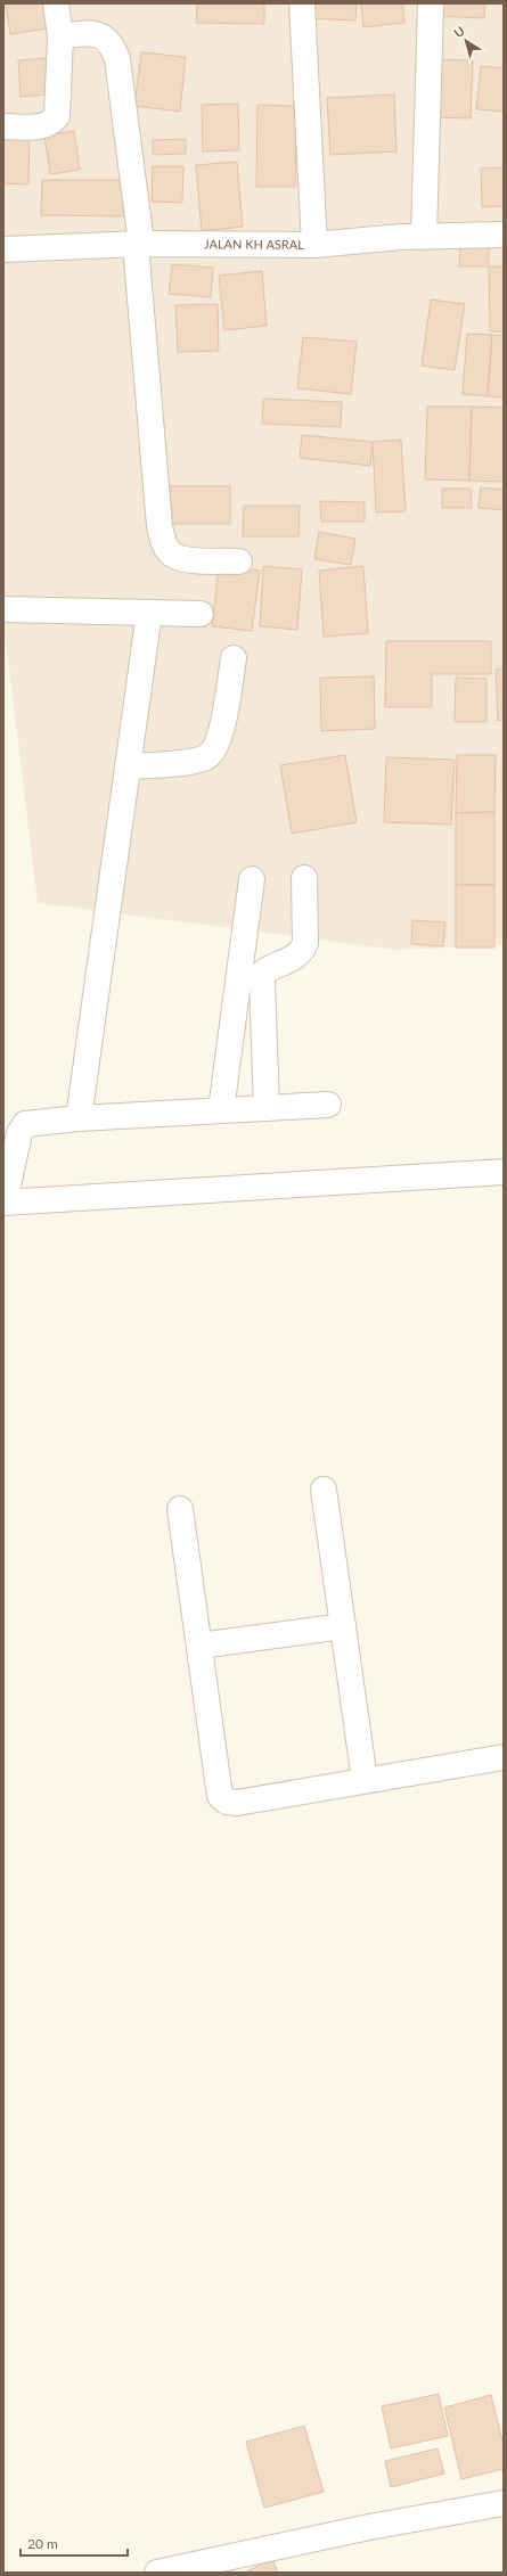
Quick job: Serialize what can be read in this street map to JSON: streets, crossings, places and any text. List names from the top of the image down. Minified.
{"streets":{"street":["JALAN KH ASRAL"]},"scale_bar":"20 m","north":"top left"}
